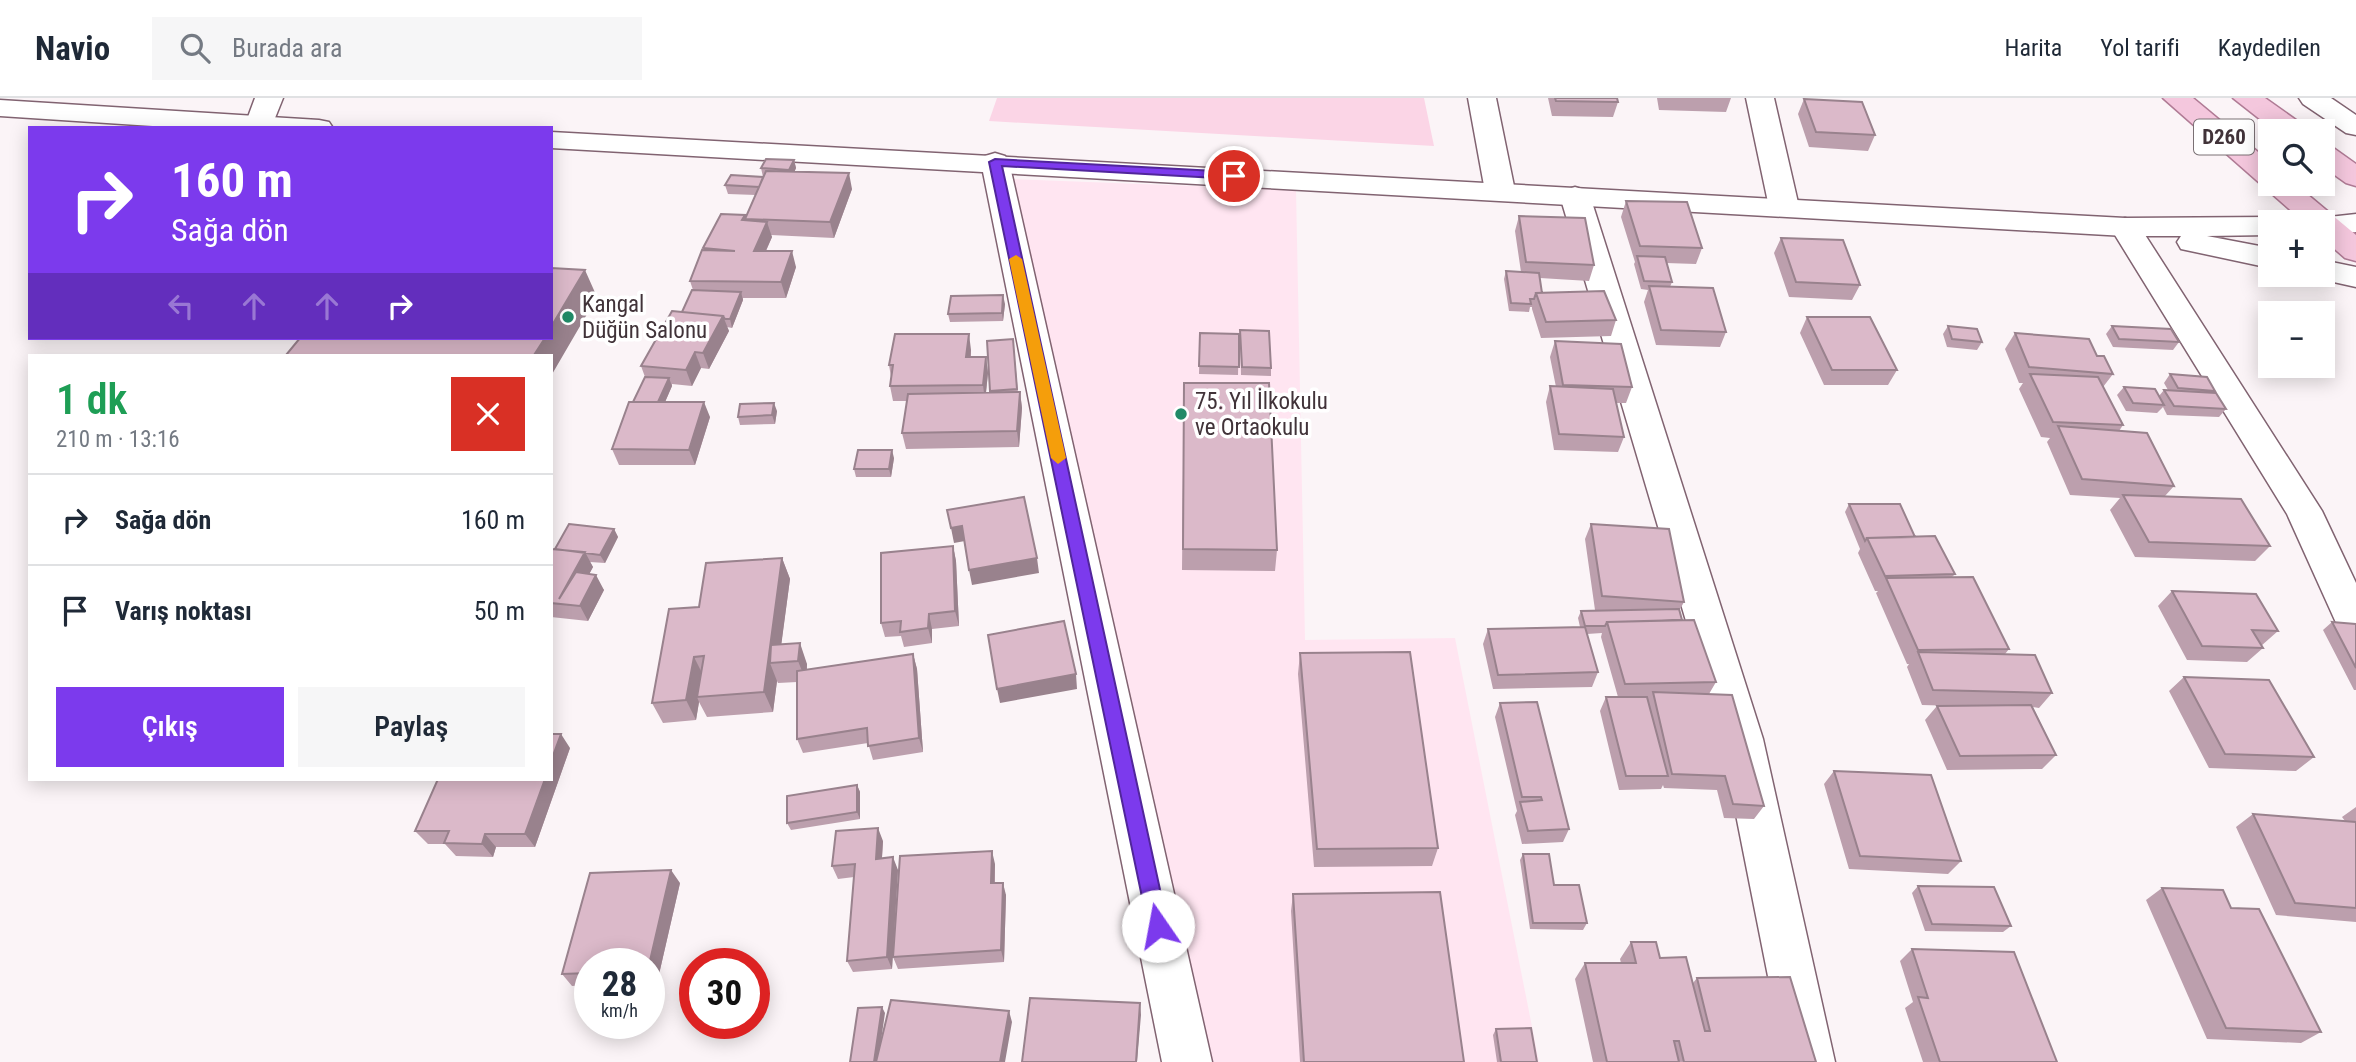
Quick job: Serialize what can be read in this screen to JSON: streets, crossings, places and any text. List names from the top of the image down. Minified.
{"streets":{"main road":["D260"]},"places":["Kangal Düğün Salonu","75. Yıl İlkokulu ve Ortaokulu"],"page":{"header":"Navio","search":"Burada ara","nav":["Harita","Yol tarifi","Kaydedilen"],"map_buttons":["+","−"],"turn":["160 m","Sağa dön"],"heading":["1 dk","210 m · 13:16"],"list":[{"name":"Sağa dön","value":"160 m"},{"name":"Varış noktası","value":"50 m"}],"buttons":["Çıkış","Paylaş"],"speed":"28 km/h","limit":"30"}}
